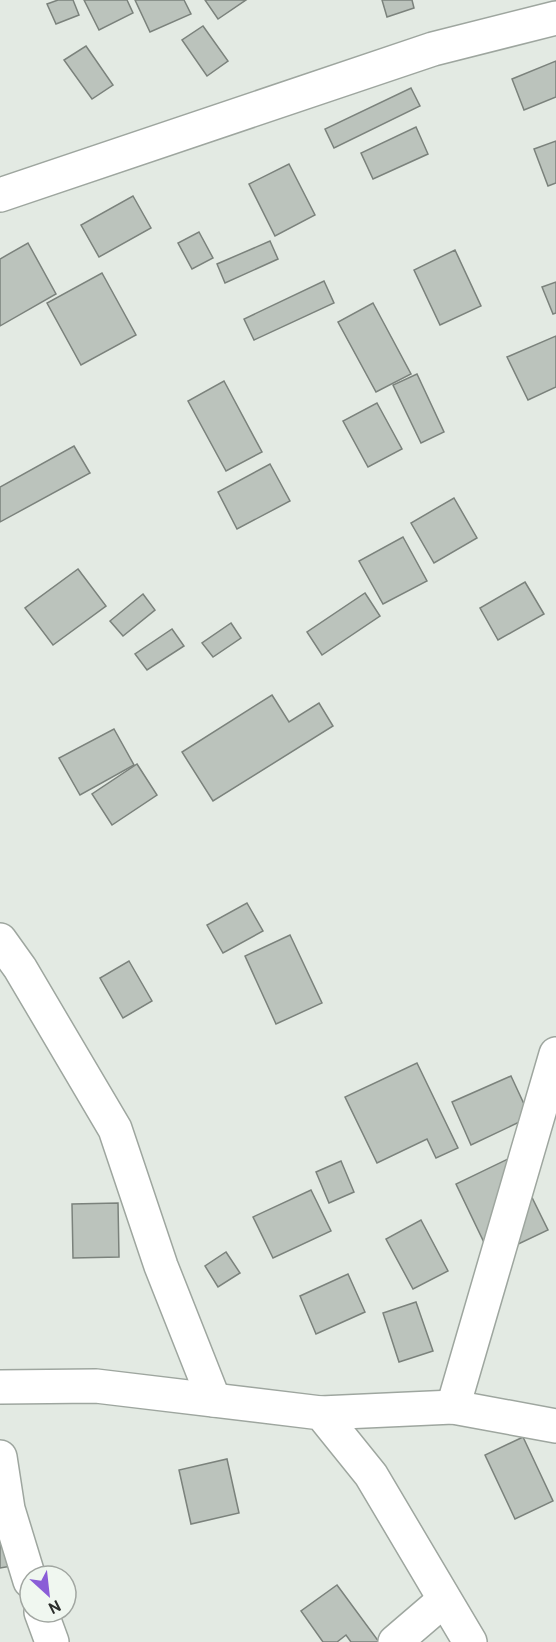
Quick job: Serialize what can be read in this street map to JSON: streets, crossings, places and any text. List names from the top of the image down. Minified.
{"north":"bottom right"}
